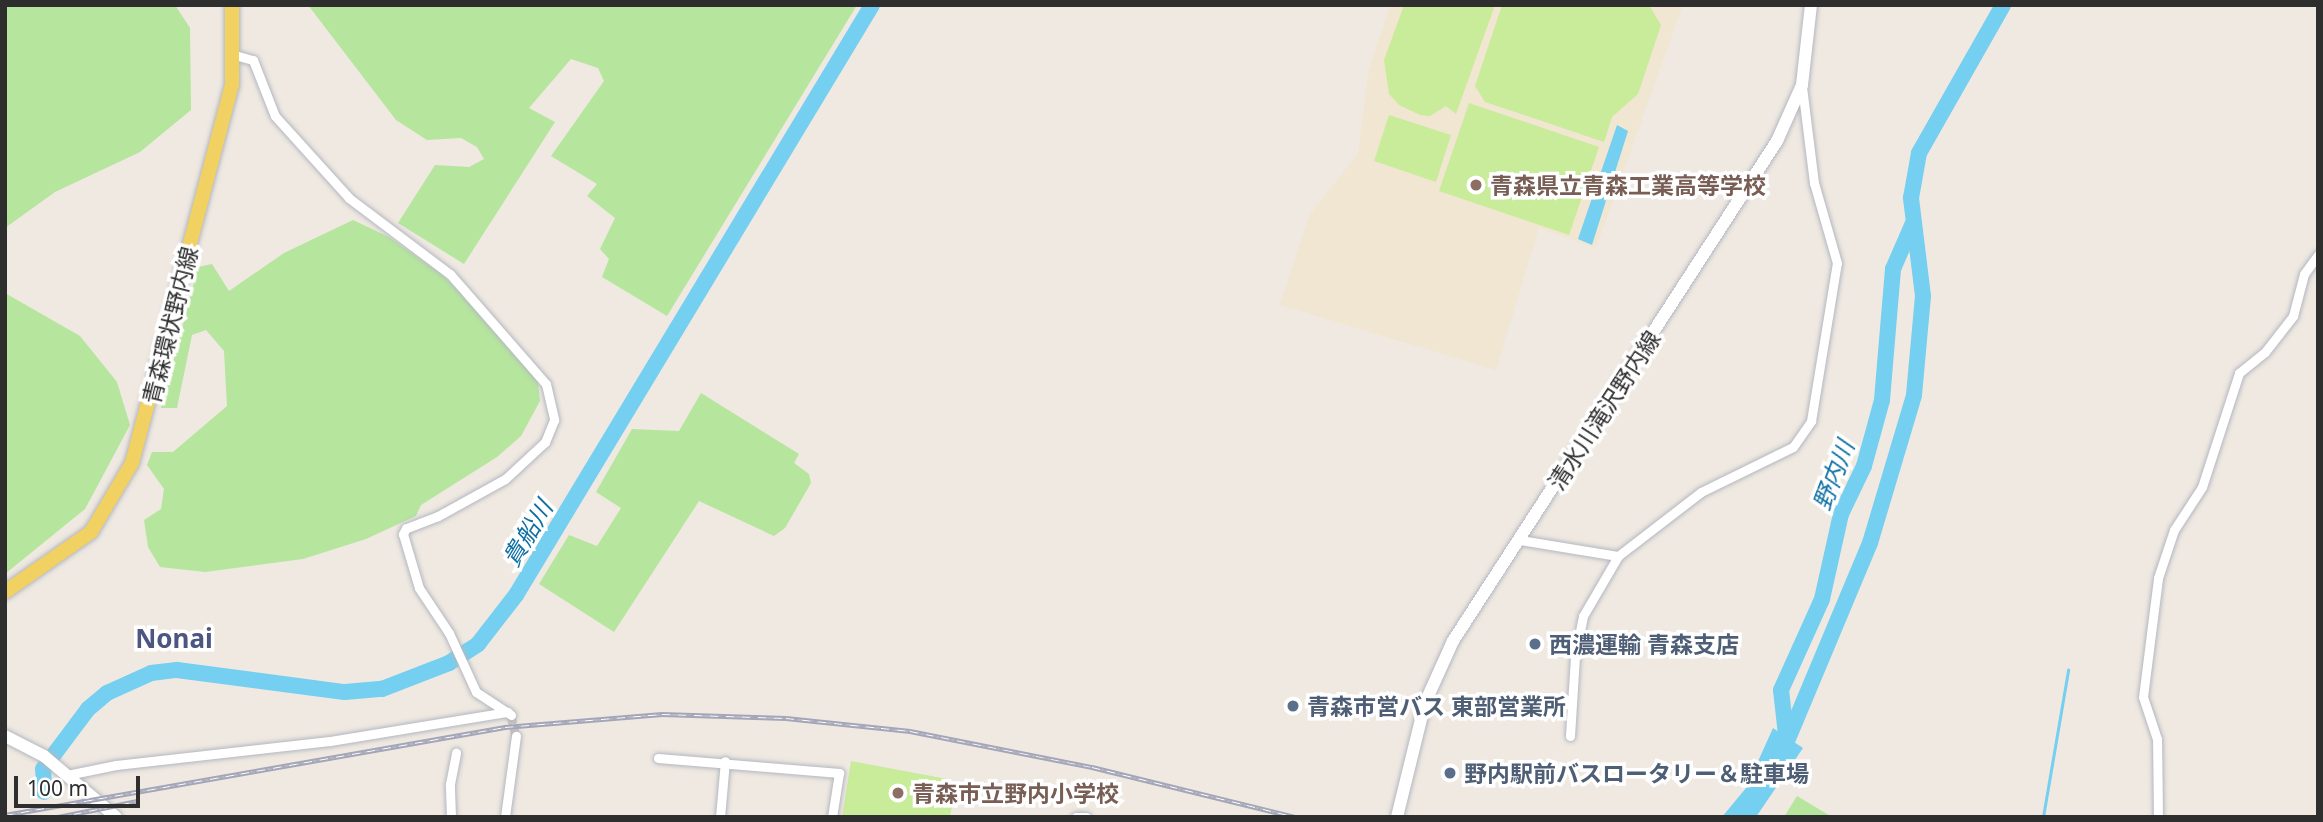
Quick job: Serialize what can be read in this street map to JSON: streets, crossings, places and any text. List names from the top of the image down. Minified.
{"streets":{"main road":["青森環状野内線","清水川滝沢野内線"]},"districts":["Nonai"],"water":["野内川","貴船川"],"places":["青森県立青森工業高等学校","西濃運輸 青森支店","青森市営バス 東部営業所","野内駅前バスロータリー＆駐車場","青森市立野内小学校"],"scale_bar":"100 m"}
